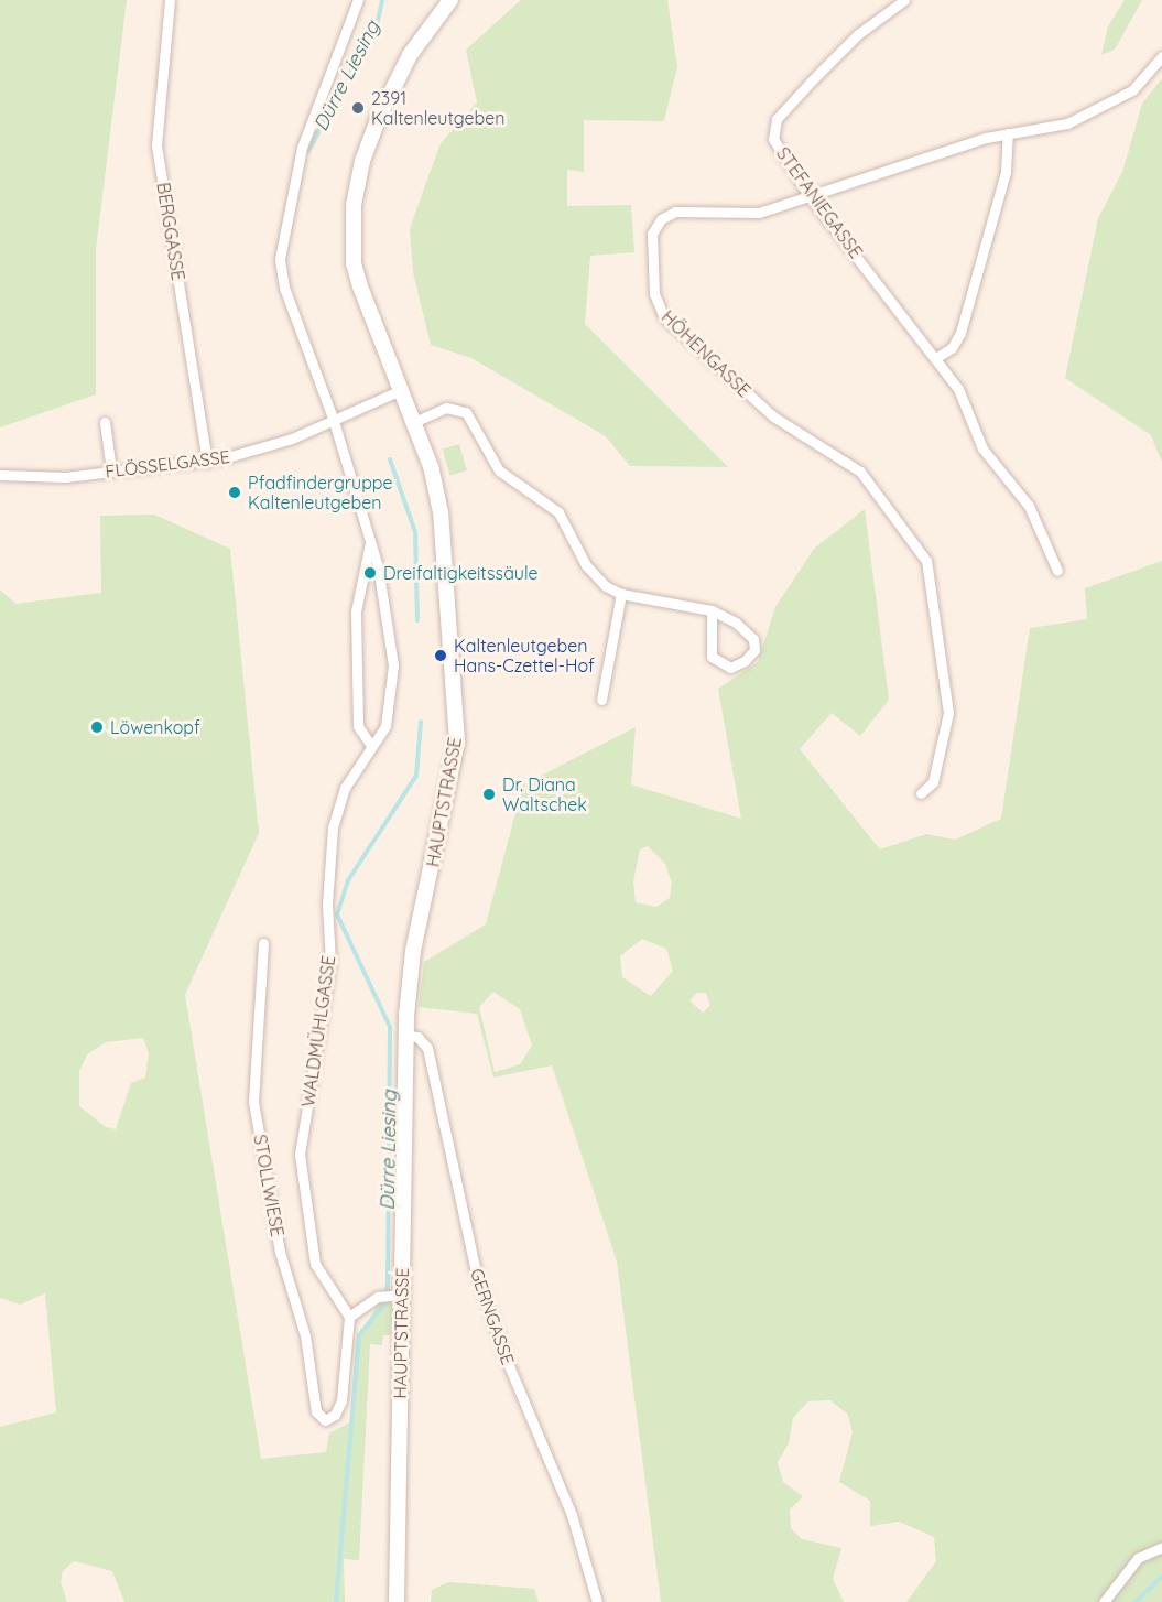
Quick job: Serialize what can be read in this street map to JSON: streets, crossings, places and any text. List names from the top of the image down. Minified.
{"streets":{"main road":["HAUPTSTRASSE"],"street":["STEFANIEGASSE","BERGGASSE","HÖHENGASSE","FLÖSSELGASSE","WALDMÜHLGASSE","STOLLWIESE","GERNGASSE"]},"crossings":[["STEFANIEGASSE","HÖHENGASSE"],["BERGGASSE","FLÖSSELGASSE"],["FLÖSSELGASSE","HAUPTSTRASSE"],["FLÖSSELGASSE","WALDMÜHLGASSE"],["HAUPTSTRASSE","GERNGASSE"],["WALDMÜHLGASSE","STOLLWIESE"]],"water":["Dürre Liesing"],"places":["2391 Kaltenleutgeben","Pfadfindergruppe Kaltenleutgeben","Dreifaltigkeitssäule","Kaltenleutgeben Hans-Czettel-Hof","Löwenkopf","Dr. Diana Waltschek"]}
